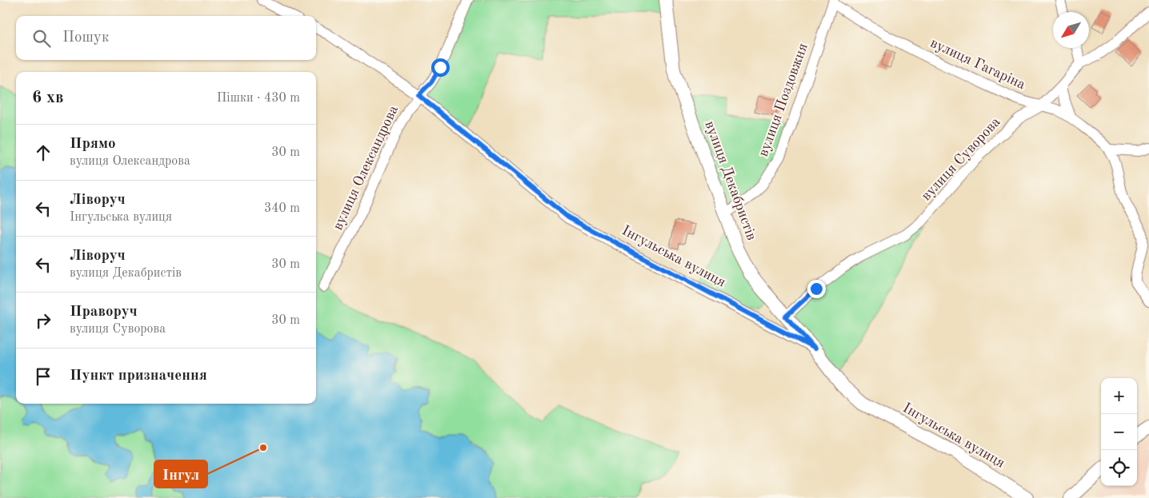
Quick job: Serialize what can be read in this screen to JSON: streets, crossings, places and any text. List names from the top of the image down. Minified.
{"streets":{"street":["вулиця Гагаріна","вулиця Поздовжня","вулиця Суворова","вулиця Олександрова","вулиця Декабристів","Інгульська вулиця"]},"crossings":[["вулиця Гагаріна","вулиця Поздовжня"],["вулиця Гагаріна","вулиця Суворова"],["вулиця Поздовжня","вулиця Декабристів"],["вулиця Суворова","вулиця Декабристів"],["вулиця Олександрова","Інгульська вулиця"],["вулиця Декабристів","Інгульська вулиця"]],"places":["Інгул"],"north":"bottom left","page":{"search":"Пошук","heading":["6 хв","Пішки · 430 m"],"list":[["Прямо","вулиця Олександрова","30 m"],["Ліворуч","Інгульська вулиця","340 m"],["Ліворуч","вулиця Декабристів","30 m"],["Праворуч","вулиця Суворова","30 m"],"Пункт призначення"],"map_buttons":["+","−"]}}
